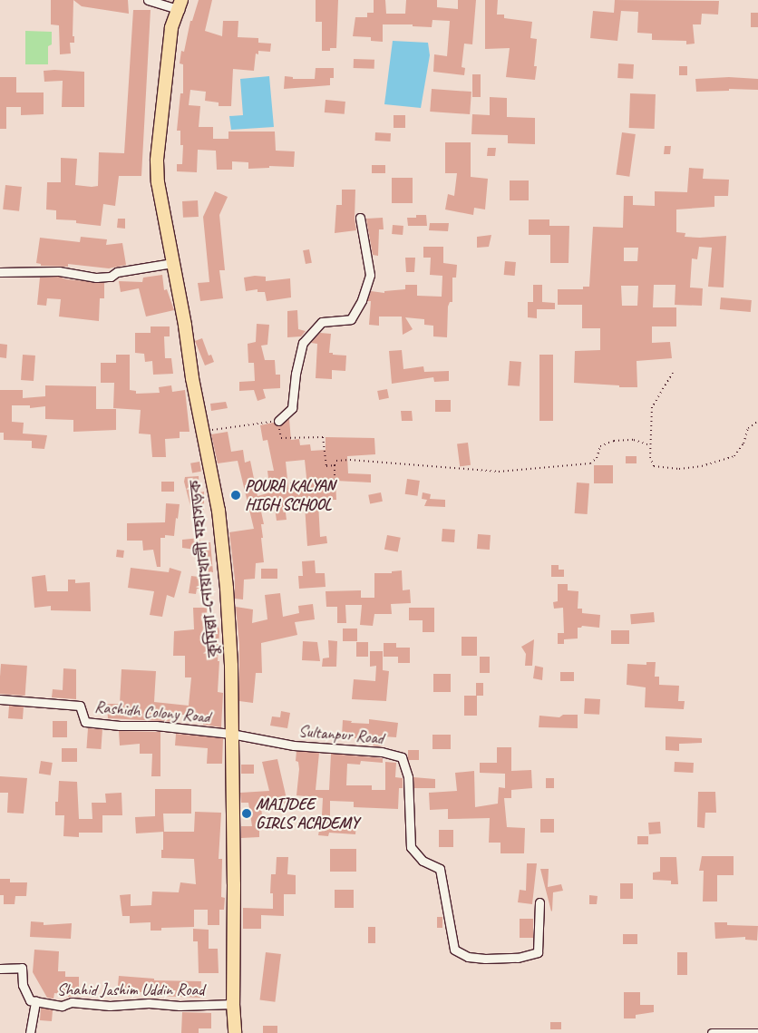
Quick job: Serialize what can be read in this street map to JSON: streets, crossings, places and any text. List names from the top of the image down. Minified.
{"streets":{"highway":["কুমিল্লা–নোয়াখালী মহাসড়ক"],"street":["Rashidh Colony Road","Sultanpur Road","Shahid Jashim Uddin Road"]},"crossings":[["কুমিল্লা–নোয়াখালী মহাসড়ক","Rashidh Colony Road"],["কুমিল্লা–নোয়াখালী মহাসড়ক","Sultanpur Road"],["কুমিল্লা–নোয়াখালী মহাসড়ক","Shahid Jashim Uddin Road"],["Rashidh Colony Road","Sultanpur Road"]],"places":["POURA KALYAN HIGH SCHOOL","MAIJDEE GIRLS ACADEMY"]}
